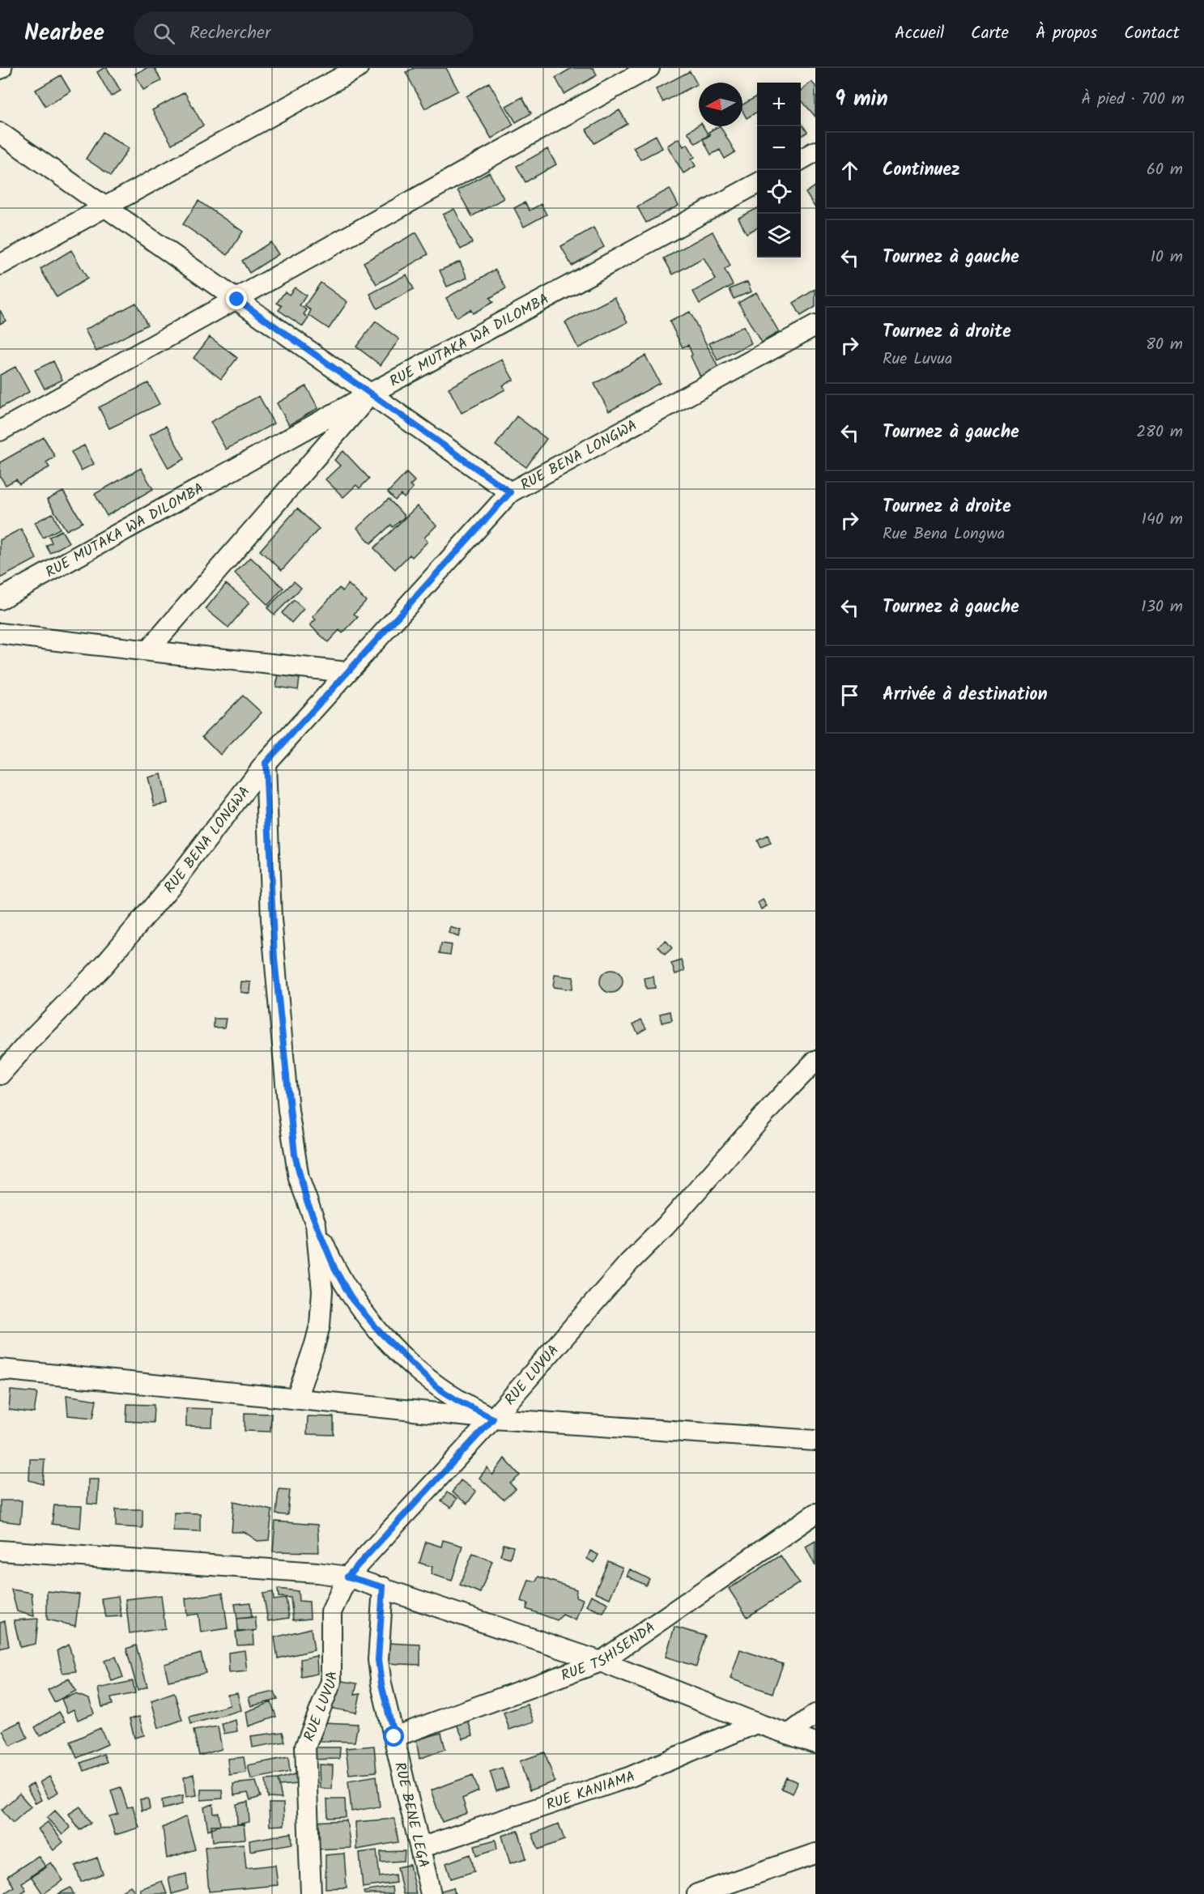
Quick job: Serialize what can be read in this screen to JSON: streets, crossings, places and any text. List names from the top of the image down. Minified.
{"streets":{"street":["RUE MUTAKA WA DILOMBA","RUE BENA LONGWA","RUE LUVUA","RUE TSHISENDA","RUE KANIAMA","RUE BENE LEGA"]},"crossings":[["RUE TSHISENDA","RUE BENE LEGA"],["RUE KANIAMA","RUE BENE LEGA"]],"north":"left","page":{"header":"Nearbee","search":"Rechercher","nav":["Accueil","Carte","À propos","Contact"],"heading":["9 min","À pied · 700 m"],"map_buttons":["+","−"],"list":[["Continuez","60 m"],["Tournez à gauche","10 m"],["Tournez à droite","Rue Luvua","80 m"],["Tournez à gauche","280 m"],["Tournez à droite","Rue Bena Longwa","140 m"],["Tournez à gauche","130 m"],"Arrivée à destination"]}}
